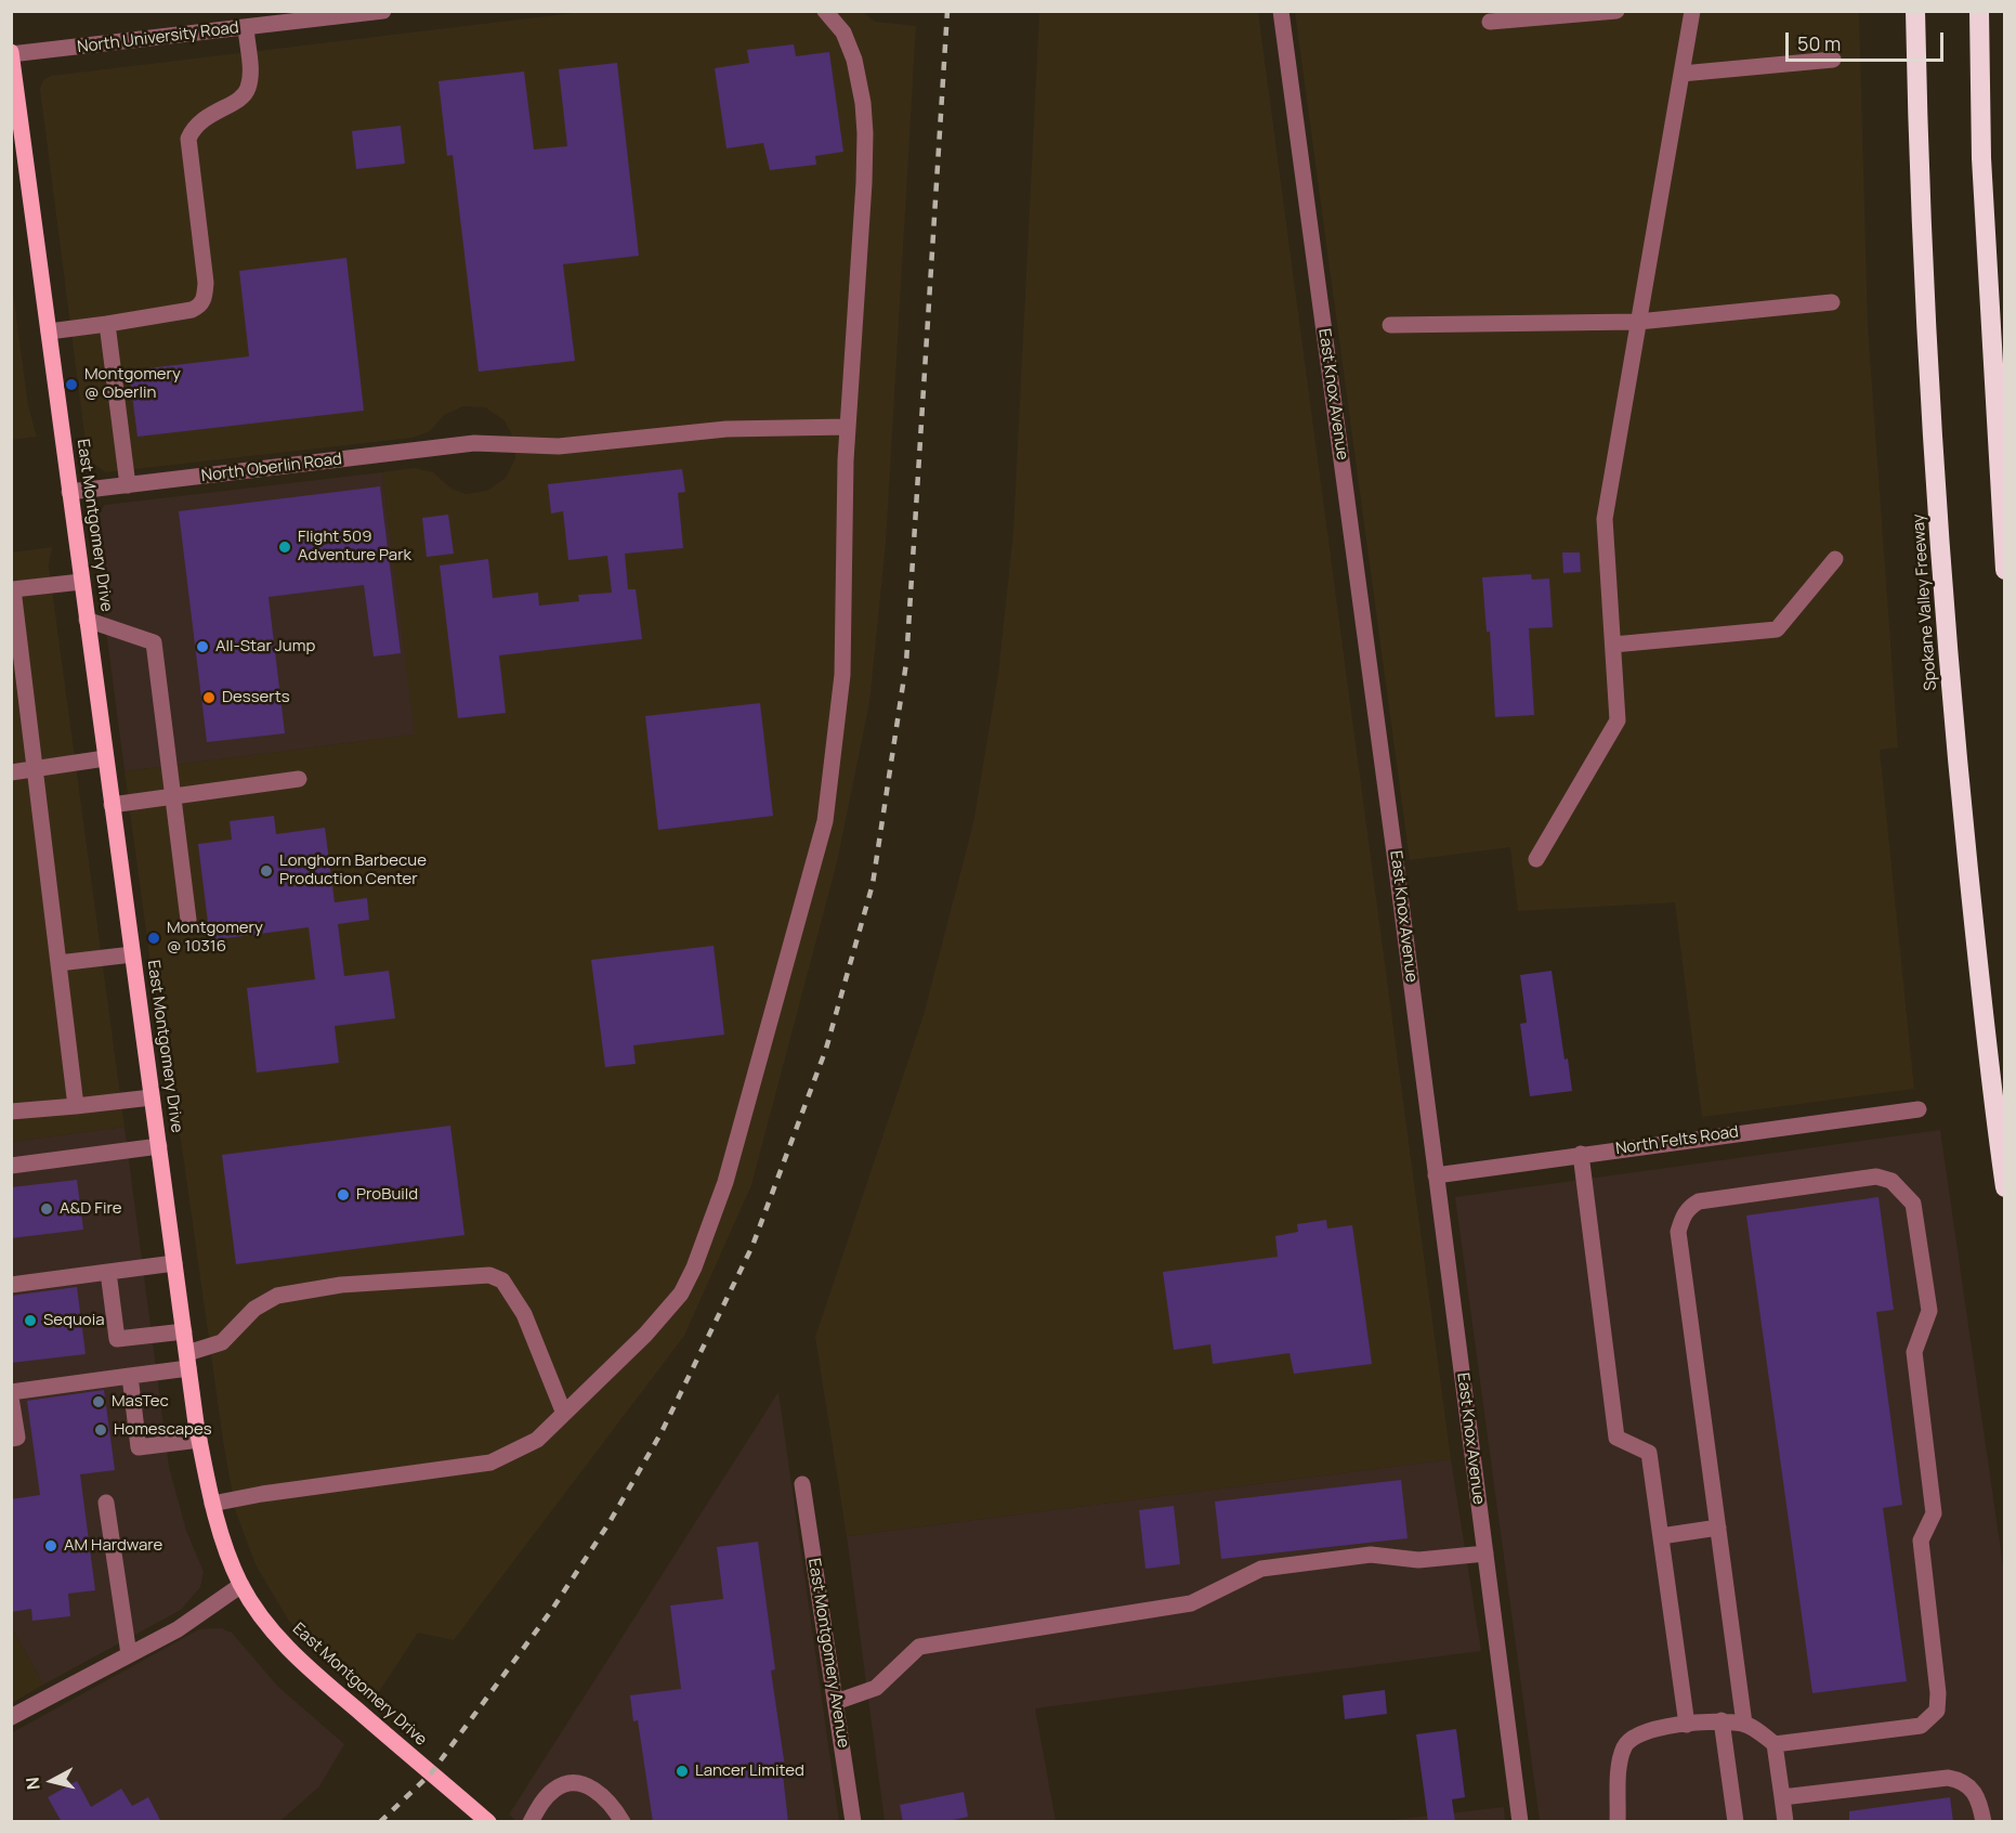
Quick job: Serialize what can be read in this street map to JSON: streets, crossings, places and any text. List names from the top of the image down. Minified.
{"streets":{"highway":["Spokane Valley Freeway"],"main road":["East Montgomery Drive"],"street":["North University Road","East Knox Avenue","North Oberlin Road","North Felts Road","East Montgomery Avenue"]},"crossings":[["North University Road","East Montgomery Drive"],["East Knox Avenue","North Felts Road"],["North Oberlin Road","East Montgomery Drive"]],"places":["Montgomery @ Oberlin","Flight 509 Adventure Park","All-Star Jump","Desserts","Longhorn Barbecue Production Center","Montgomery @ 10316","ProBuild","A&D Fire","Sequoia","MasTec","Homescapes","AM Hardware","Lancer Limited"],"scale_bar":"50 m","north":"left"}
